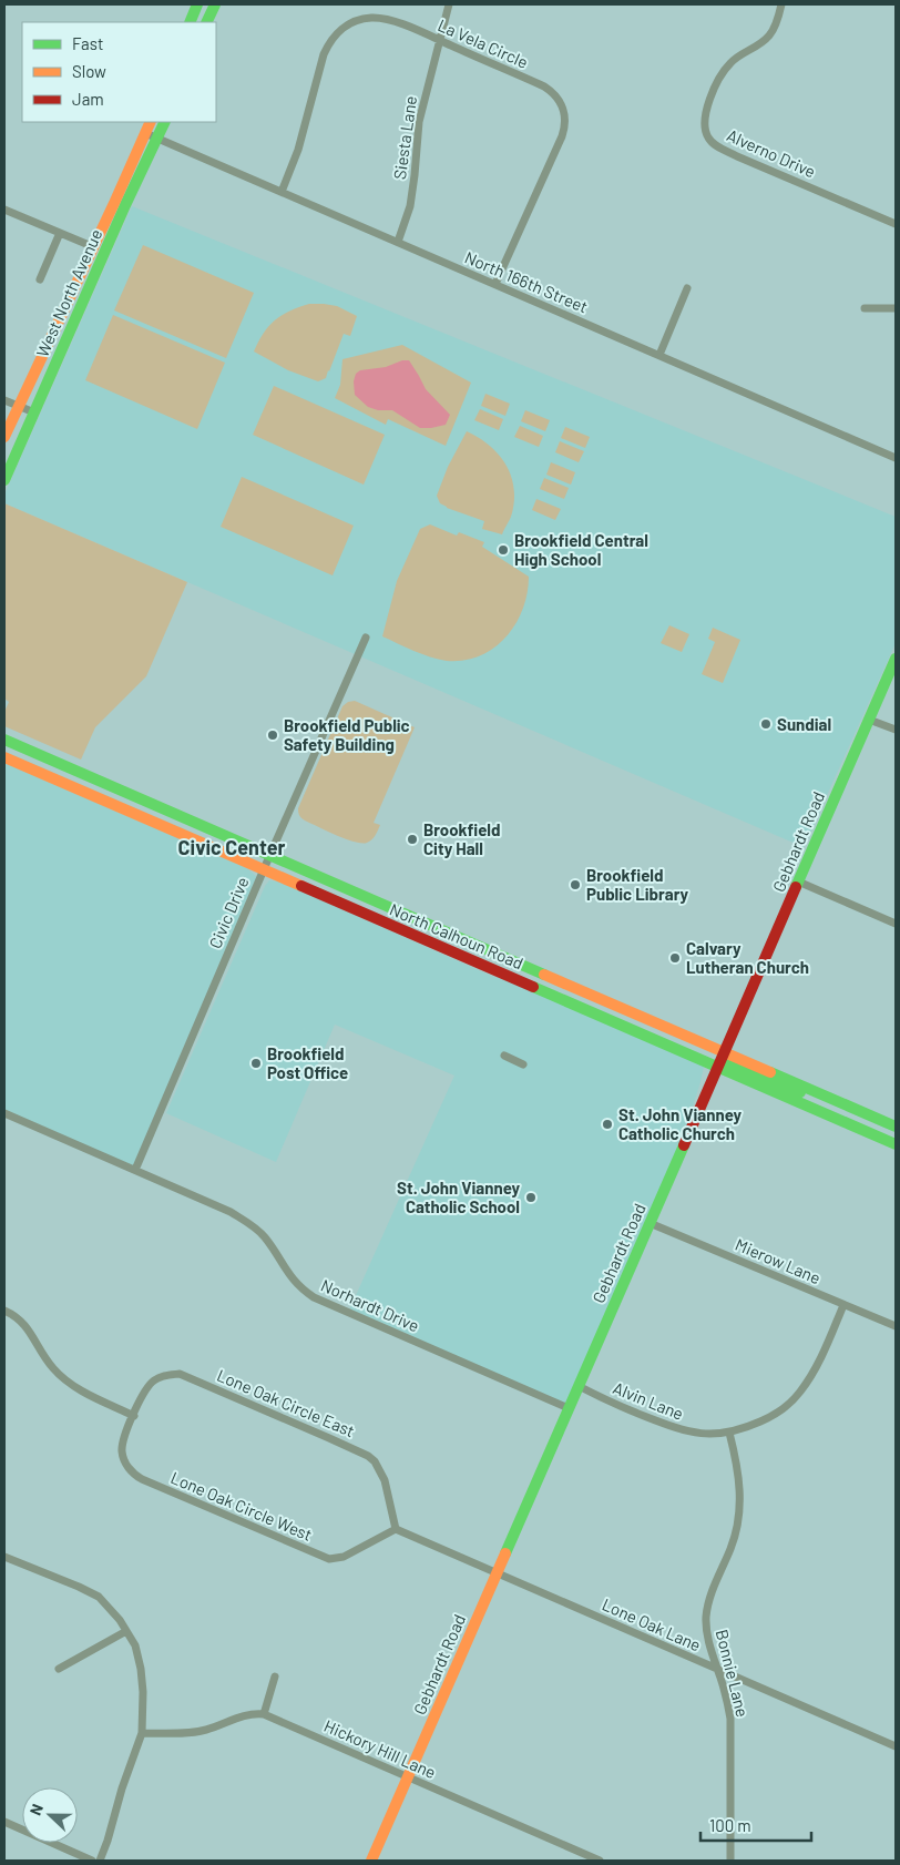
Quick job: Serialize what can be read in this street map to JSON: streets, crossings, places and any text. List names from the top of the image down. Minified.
{"streets":{"main road":["West North Avenue","Gebhardt Road","North Calhoun Road"],"street":["La Vela Circle","Siesta Lane","Alverno Drive","North 166th Street","Civic Drive","Mierow Lane","Norhardt Drive","Alvin Lane","Lone Oak Circle East","Lone Oak Circle West","Lone Oak Lane","Bonnie Lane","Hickory Hill Lane"]},"crossings":[["La Vela Circle","Siesta Lane"],["La Vela Circle","North 166th Street"],["Siesta Lane","North 166th Street"],["North 166th Street","West North Avenue"],["Gebhardt Road","North Calhoun Road"],["Gebhardt Road","Mierow Lane"],["Gebhardt Road","Norhardt Drive"],["Gebhardt Road","Alvin Lane"],["Gebhardt Road","Lone Oak Lane"],["Gebhardt Road","Hickory Hill Lane"],["Civic Drive","North Calhoun Road"],["Civic Drive","Norhardt Drive"],["Mierow Lane","Alvin Lane"],["Alvin Lane","Bonnie Lane"],["Lone Oak Circle East","Lone Oak Circle West"],["Lone Oak Circle East","Lone Oak Lane"],["Lone Oak Circle West","Lone Oak Lane"],["Lone Oak Lane","Bonnie Lane"]],"districts":["Civic Center"],"places":["Brookfield Central High School","Sundial","Brookfield Public Safety Building","Brookfield City Hall","Brookfield Public Library","Calvary Lutheran Church","Brookfield Post Office","St. John Vianney Catholic Church","St. John Vianney Catholic School"],"legend":["Fast","Slow","Jam"],"scale_bar":"100 m","north":"left"}
